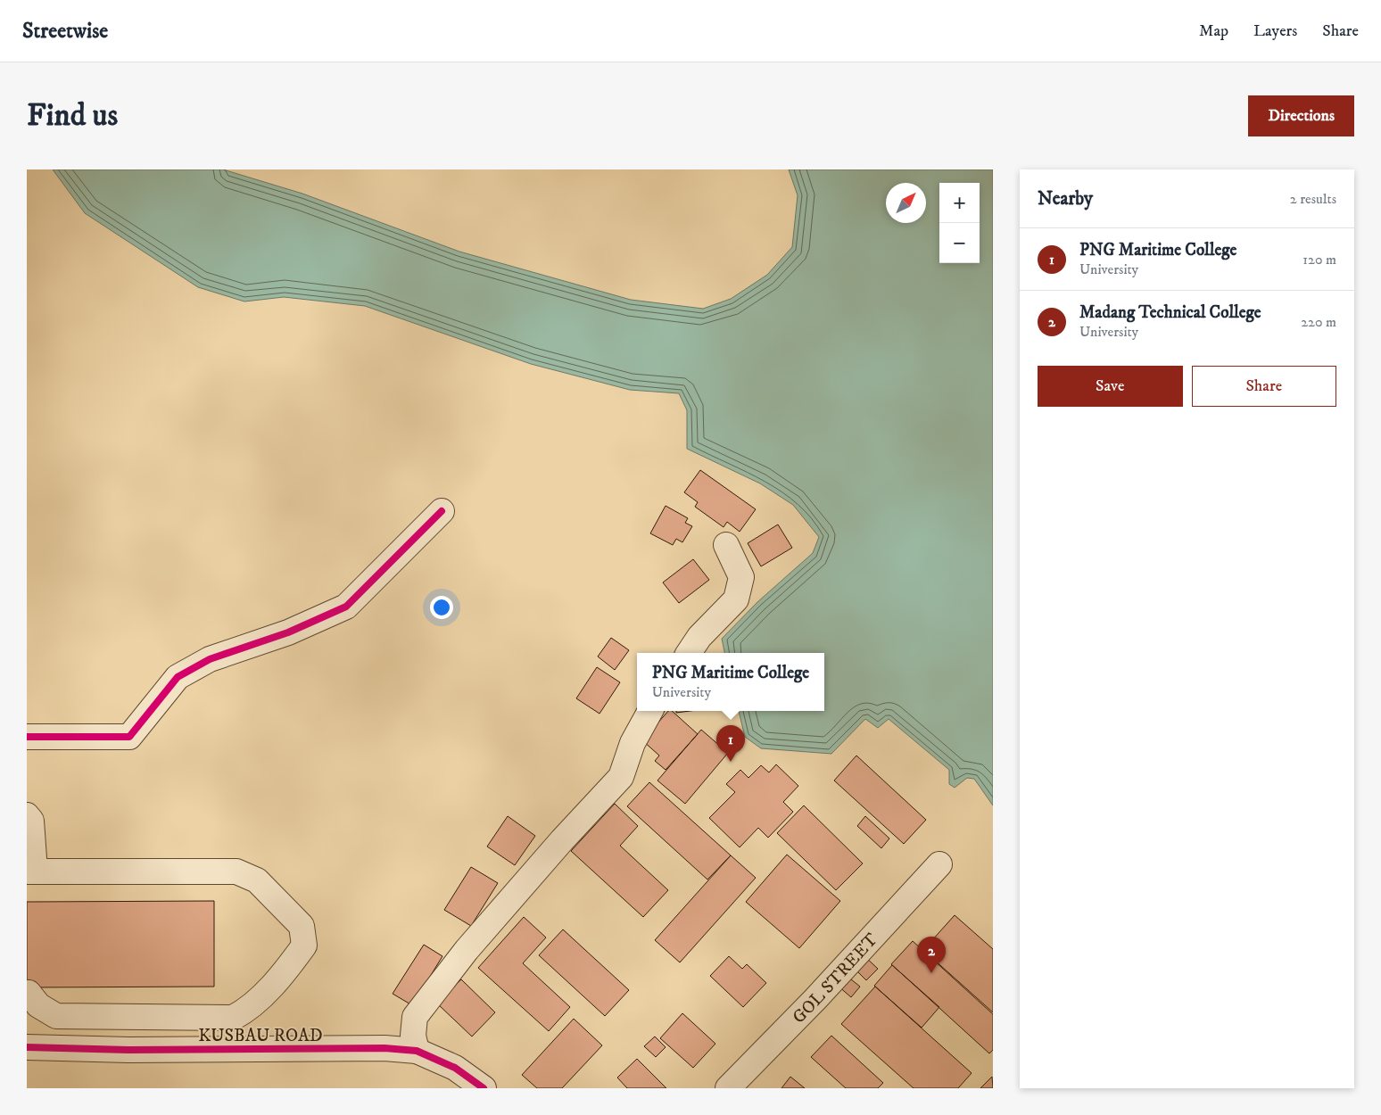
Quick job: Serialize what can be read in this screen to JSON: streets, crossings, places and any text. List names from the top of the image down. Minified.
{"streets":{"street":["GOL STREET","KUSBAU ROAD"]},"north":"top right","page":{"header":"Streetwise","nav":["Map","Layers","Share"],"buttons":["Directions",["Save","Share"]],"title":"Find us","heading":["Nearby","2 results"],"map_buttons":["+","−"],"list":[{"mark":"1","name":"PNG Maritime College","note":"University","value":"120 m"},{"mark":"2","name":"Madang Technical College","note":"University","value":"220 m"}],"popup":["PNG Maritime College","University"],"pins":["1","2"]}}
